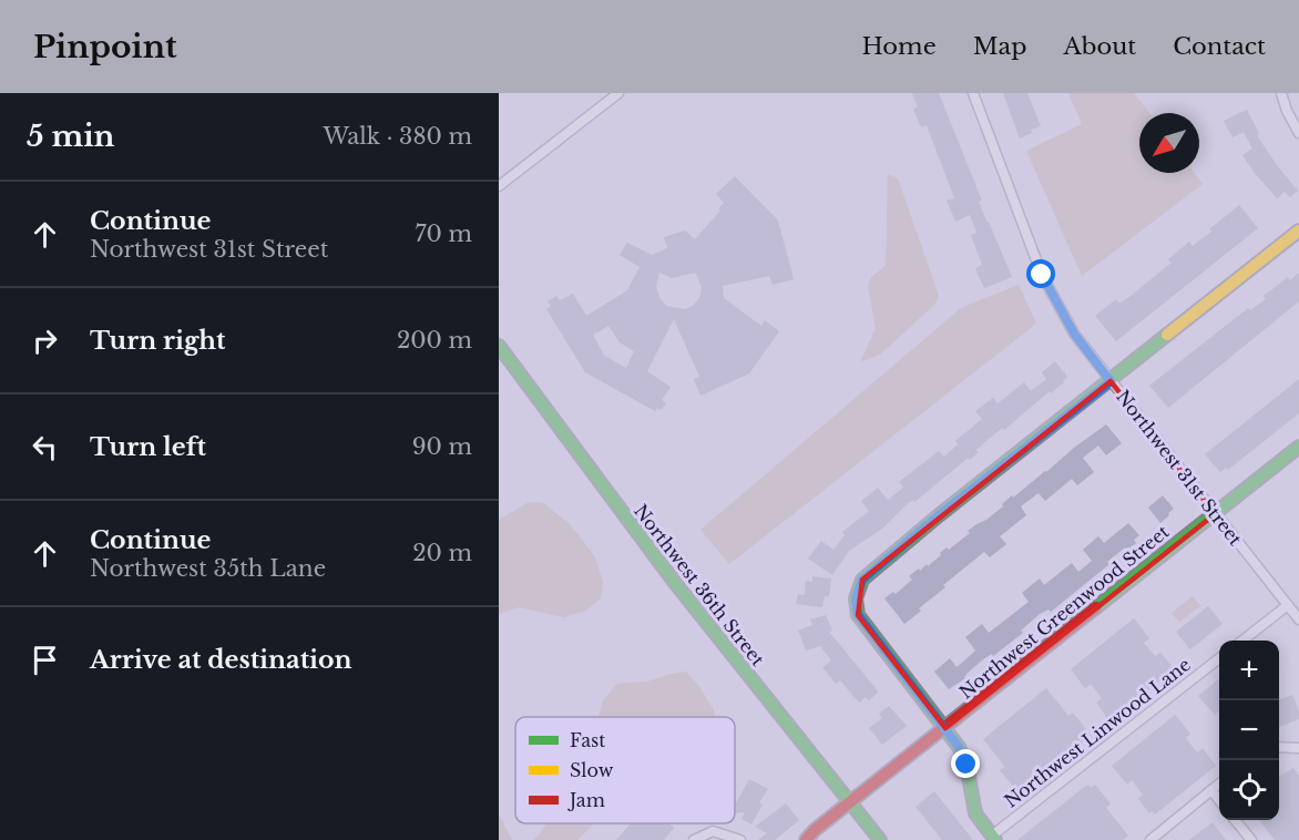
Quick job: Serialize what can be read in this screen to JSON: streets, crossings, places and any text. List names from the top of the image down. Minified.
{"streets":{"street":["Northwest 31st Street","Northwest 36th Street","Northwest Greenwood Street","Northwest Linwood Lane"]},"crossings":[["Northwest 31st Street","Northwest Greenwood Street"],["Northwest 36th Street","Northwest Greenwood Street"]],"legend":["Fast","Slow","Jam"],"north":"bottom left","page":{"header":"Pinpoint","nav":["Home","Map","About","Contact"],"heading":["5 min","Walk · 380 m"],"list":[["Continue","Northwest 31st Street","70 m"],["Turn right","200 m"],["Turn left","90 m"],["Continue","Northwest 35th Lane","20 m"],"Arrive at destination"],"map_buttons":["+","−"]}}
